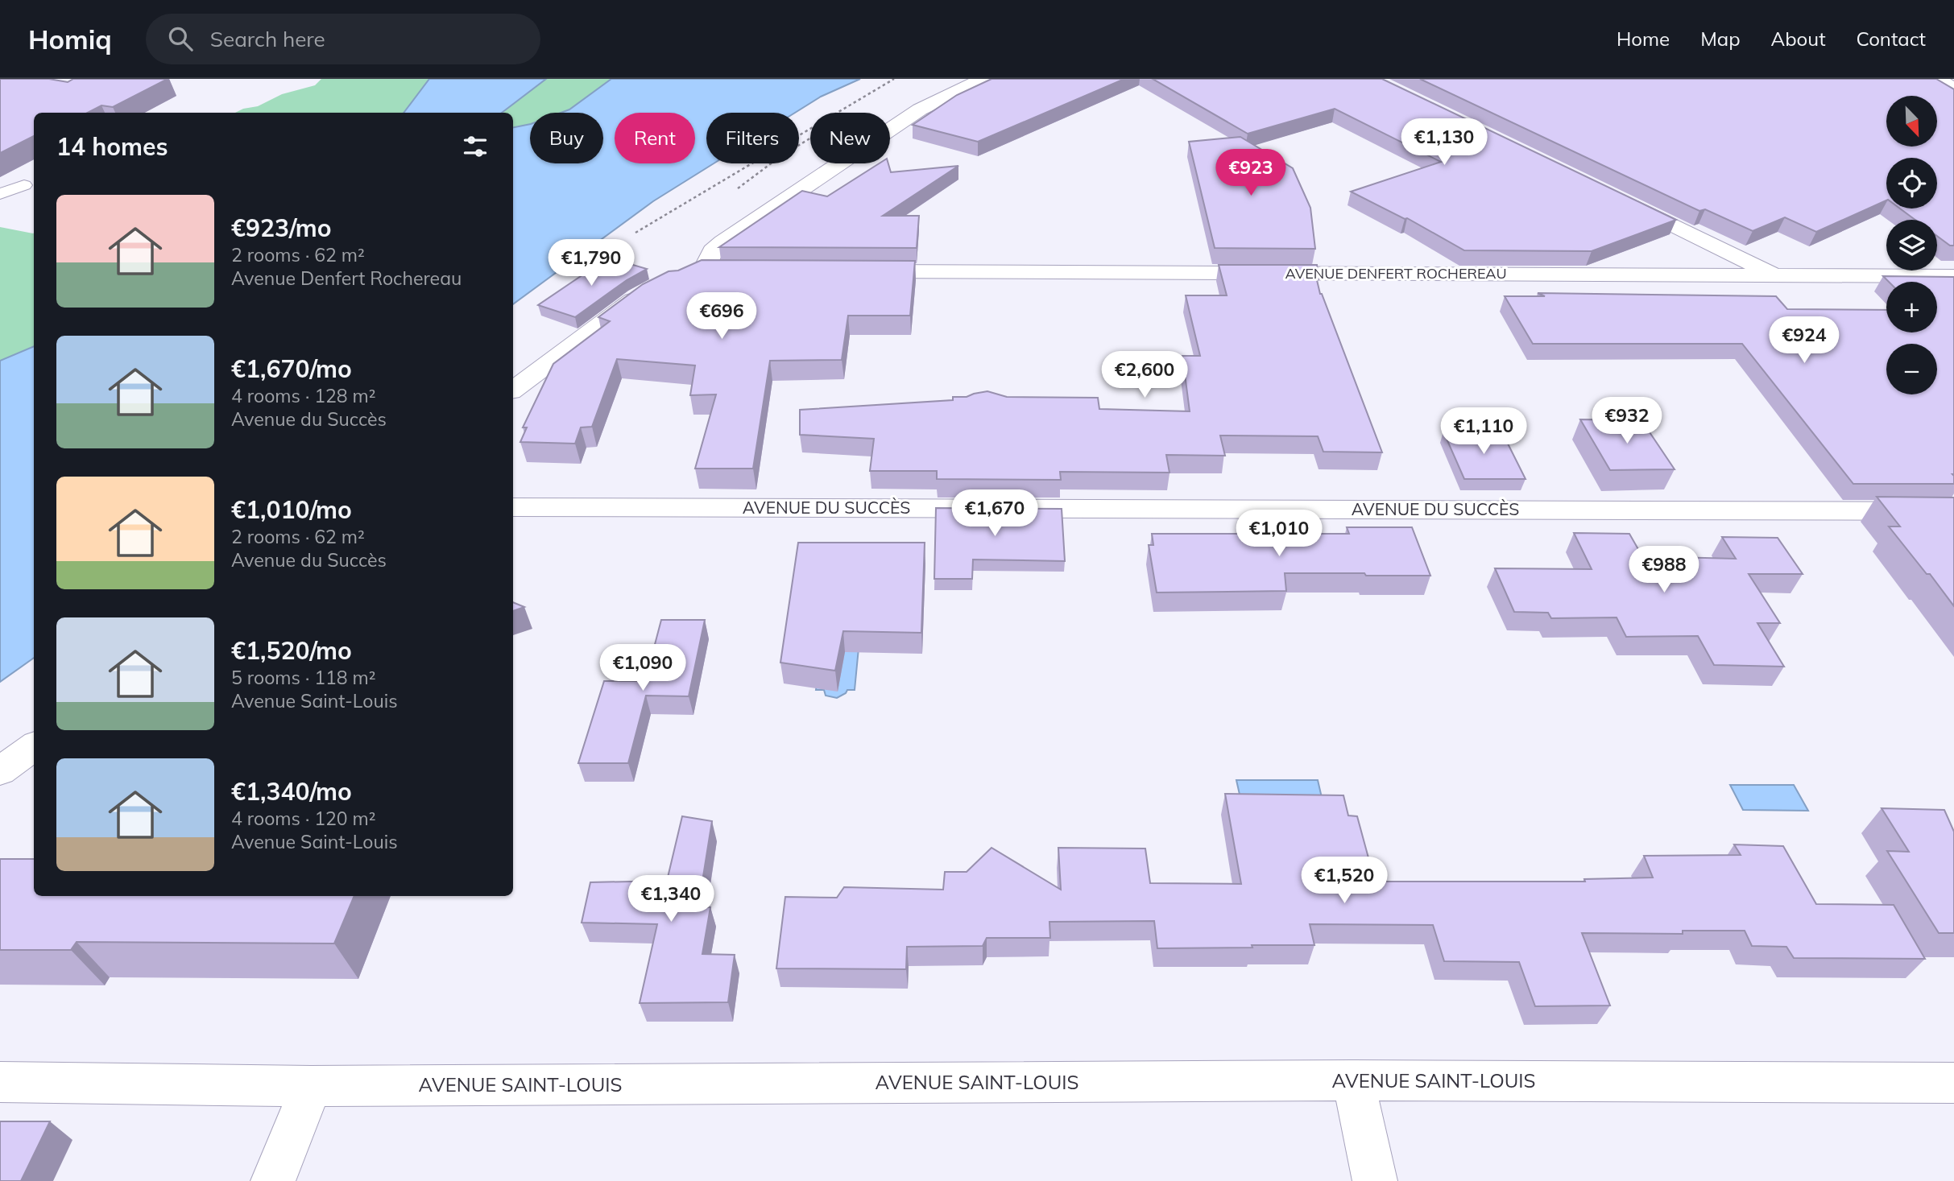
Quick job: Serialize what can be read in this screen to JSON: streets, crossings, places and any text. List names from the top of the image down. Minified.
{"streets":{"street":["AVENUE DENFERT ROCHEREAU","AVENUE DU SUCCÈS","AVENUE SAINT-LOUIS"]},"north":"bottom right","page":{"header":"Homiq","search":"Search here","nav":["Home","Map","About","Contact"],"map_buttons":["+","−"],"chip":["Buy","Rent","Filters","New"],"heading":"14 homes","price":["€1,130","€923","€1,790","€696","€924","€2,600","€932","€1,110","€1,670","€1,010","€988","€1,090","€1,520","€1,340"],"list":[{"name":"€923/mo","note":"2 rooms · 62 m² · Avenue Denfert Rochereau"},{"name":"€1,670/mo","note":"4 rooms · 128 m² · Avenue du Succès"},{"name":"€1,010/mo","note":"2 rooms · 62 m² · Avenue du Succès"},{"name":"€1,520/mo","note":"5 rooms · 118 m² · Avenue Saint-Louis"},{"name":"€1,340/mo","note":"4 rooms · 120 m² · Avenue Saint-Louis"}]}}
